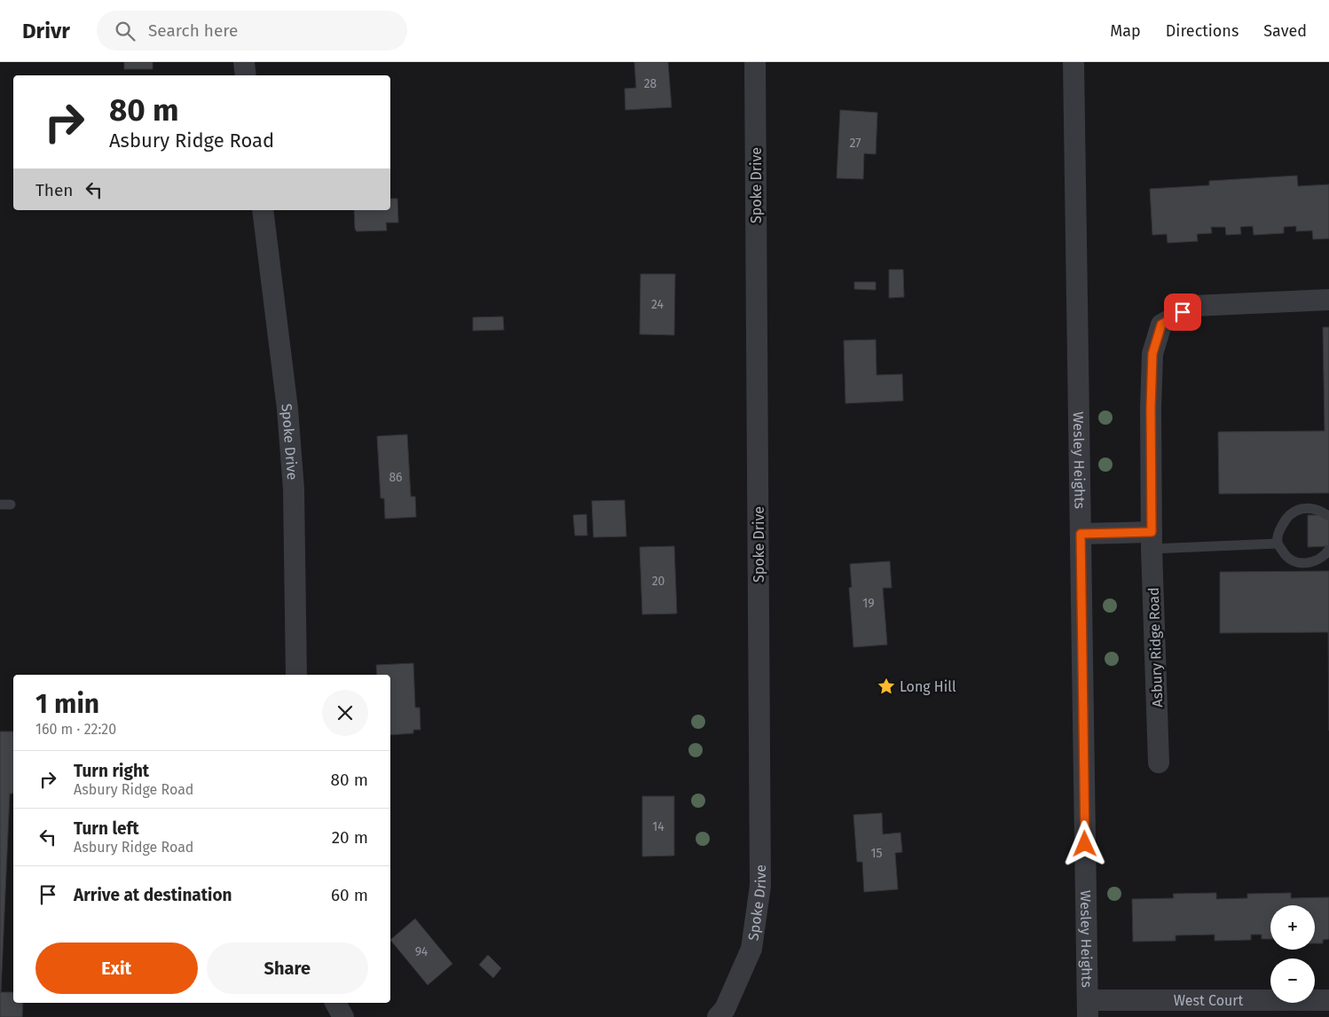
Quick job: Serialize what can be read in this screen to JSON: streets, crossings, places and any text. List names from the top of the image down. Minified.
{"streets":{"street":["Spoke Drive","Wesley Heights","Asbury Ridge Road","West Court"]},"crossings":[["Wesley Heights","West Court"]],"places":{"place":["Long Hill"]},"house_numbers":["28","27","24","86","20","19","14","15","94"],"page":{"header":"Drivr","search":"Search here","nav":["Map","Directions","Saved"],"turn":["80 m","Asbury Ridge Road"],"then":"Then","heading":["1 min","160 m · 22:20"],"list":[{"name":"Turn right","note":"Asbury Ridge Road","value":"80 m"},{"name":"Turn left","note":"Asbury Ridge Road","value":"20 m"},{"name":"Arrive at destination","value":"60 m"}],"map_buttons":["+","−"],"buttons":["Exit","Share"]}}
